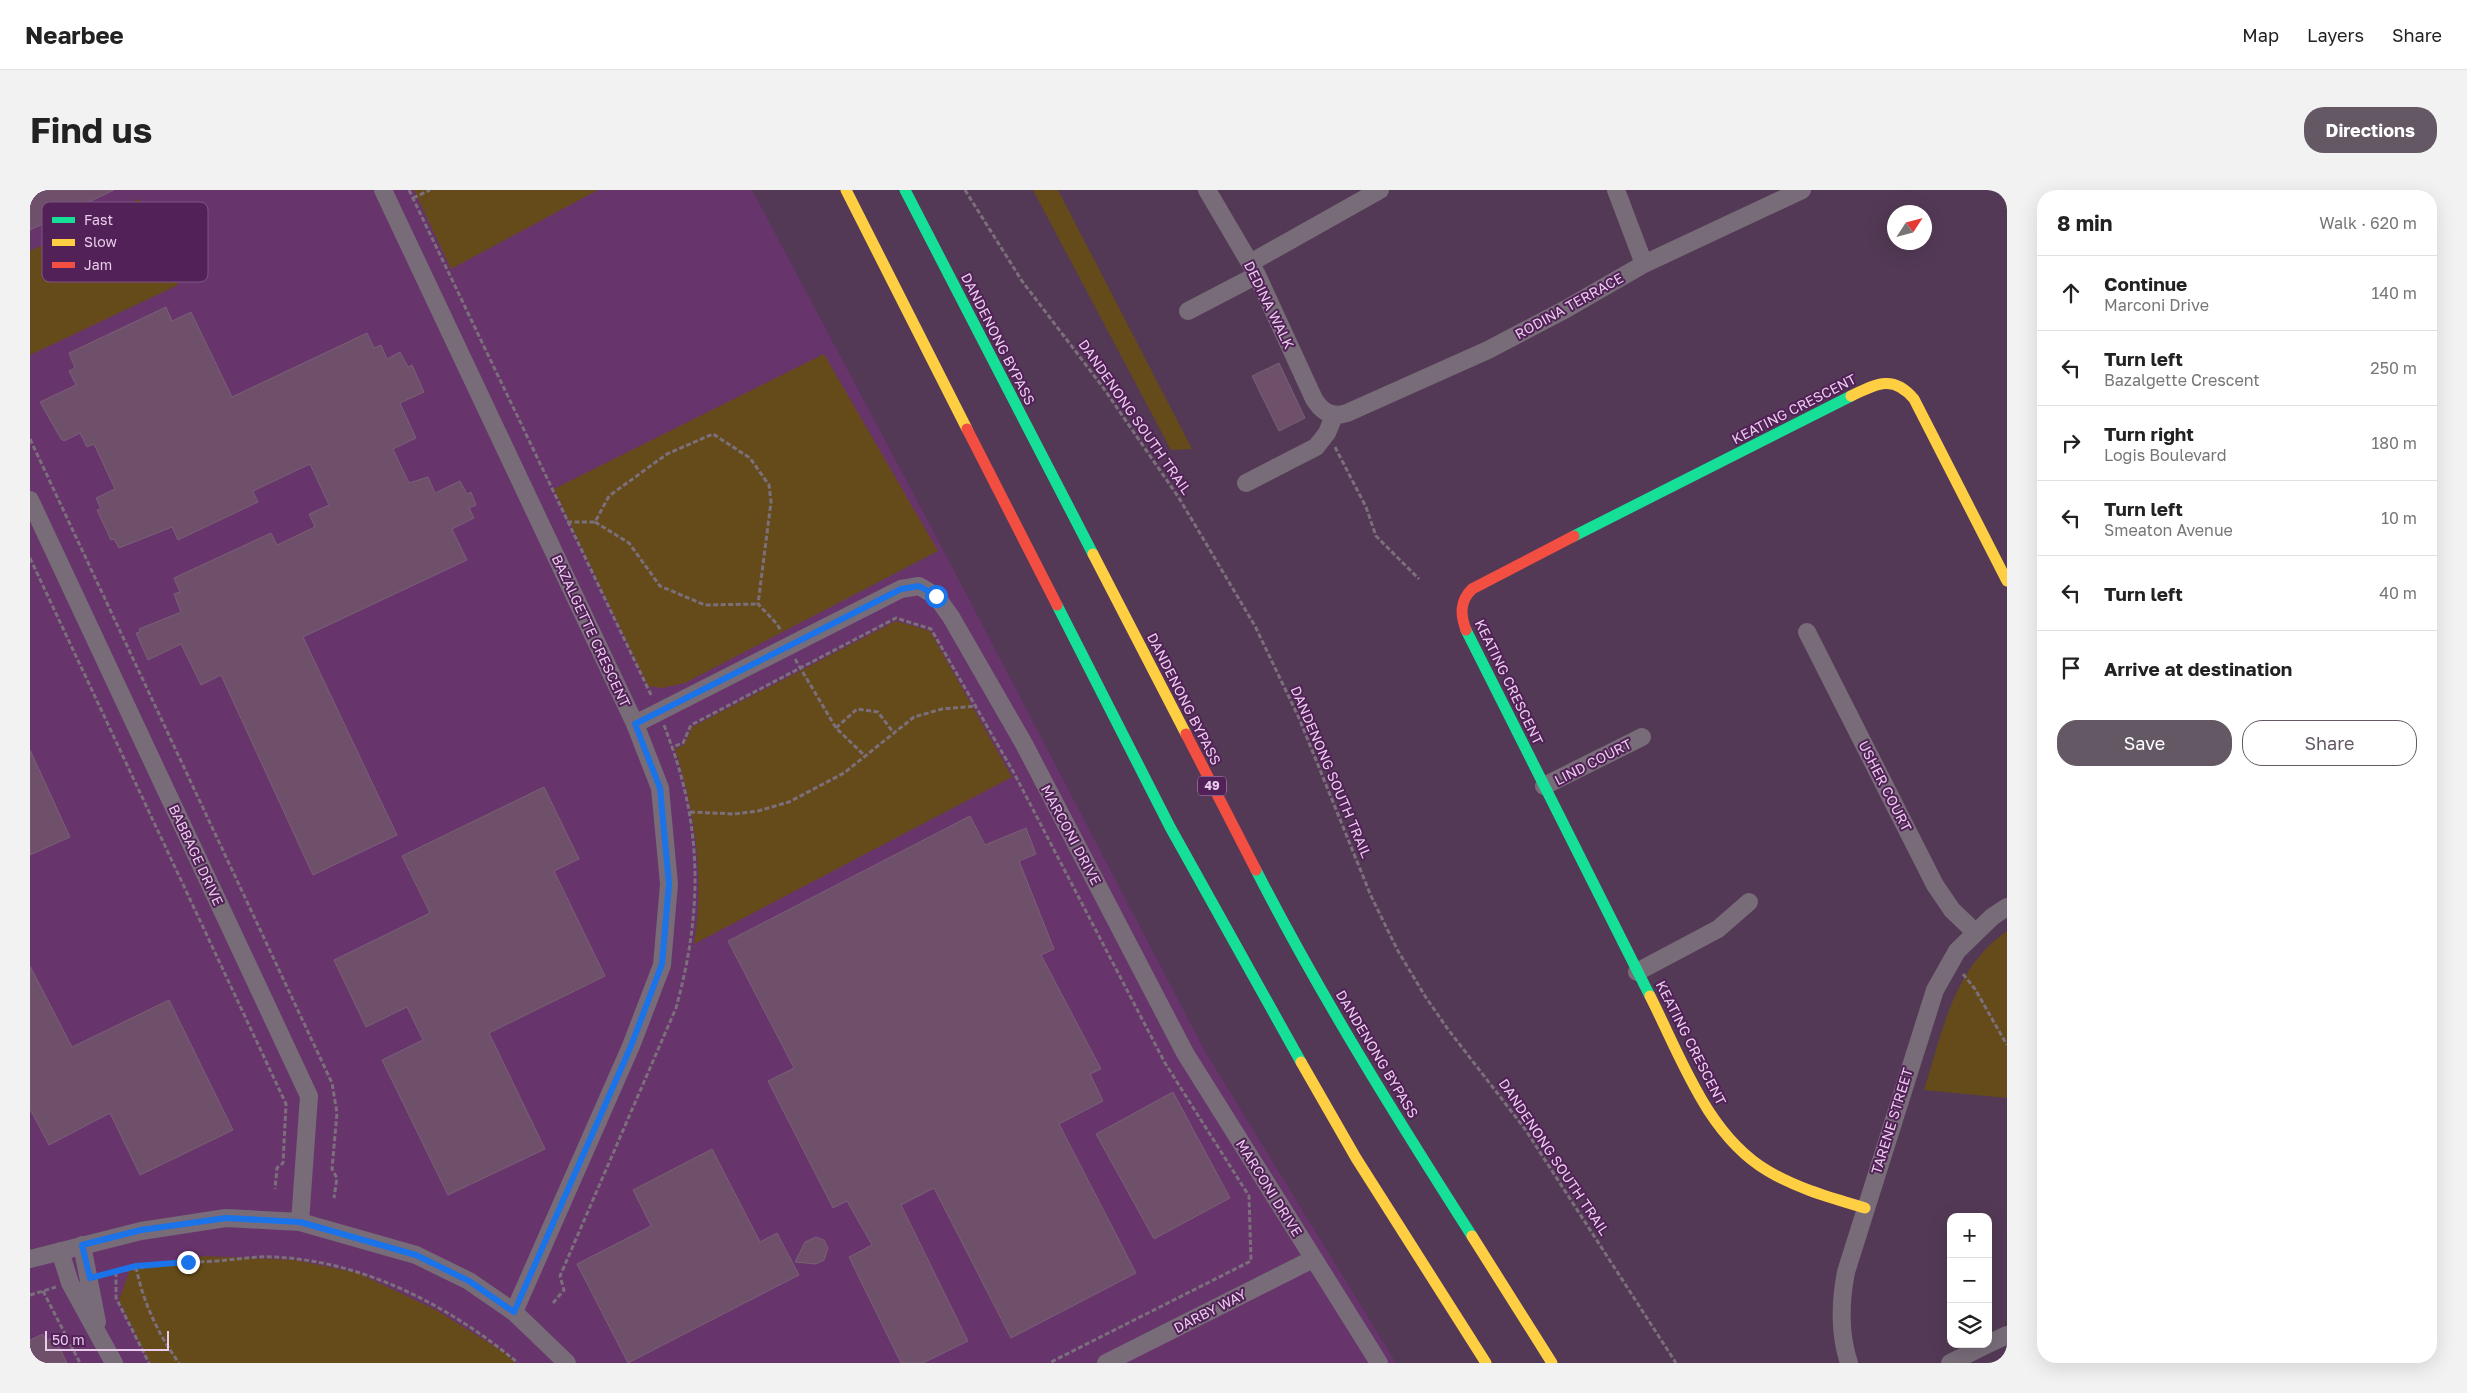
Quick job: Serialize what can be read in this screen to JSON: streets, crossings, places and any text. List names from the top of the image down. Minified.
{"streets":{"main road":["DANDENONG BYPASS","KEATING CRESCENT","49"],"street":["DEDINA WALK","RODINA TERRACE","BAZALGETTE CRESCENT","LIND COURT","USHER COURT","MARCONI DRIVE","BABBAGE DRIVE","TARENE STREET","DARBY WAY"],"path":["DANDENONG SOUTH TRAIL"]},"crossings":[["DEDINA WALK","RODINA TERRACE"],["KEATING CRESCENT","LIND COURT"],["KEATING CRESCENT","TARENE STREET"],["BAZALGETTE CRESCENT","MARCONI DRIVE"],["USHER COURT","TARENE STREET"],["MARCONI DRIVE","DARBY WAY"]],"legend":["Fast","Slow","Jam"],"scale_bar":"50 m","north":"top right","page":{"header":"Nearbee","nav":["Map","Layers","Share"],"buttons":["Directions",["Save","Share"]],"title":"Find us","heading":["8 min","Walk · 620 m"],"list":[["Continue","Marconi Drive","140 m"],["Turn left","Bazalgette Crescent","250 m"],["Turn right","Logis Boulevard","180 m"],["Turn left","Smeaton Avenue","10 m"],["Turn left","40 m"],"Arrive at destination"],"map_buttons":["+","−"],"scale":"50 m"}}
